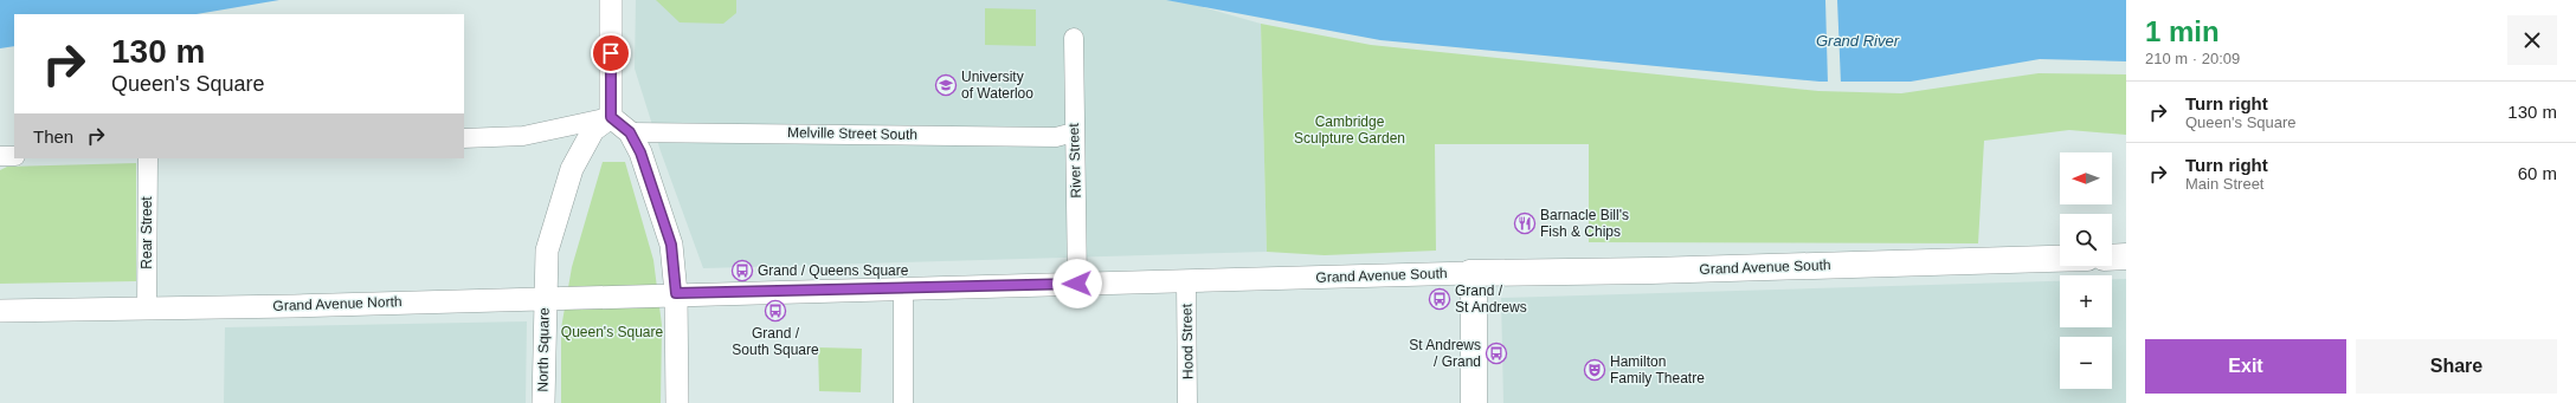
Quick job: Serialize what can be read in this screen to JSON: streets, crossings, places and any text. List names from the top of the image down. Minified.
{"streets":{"main road":["Grand Avenue South"],"street":["Melville Street South","River Street","Rear Street","Grand Avenue North","Hood Street","North Square"]},"crossings":[["Melville Street South","River Street"],["River Street","Grand Avenue South"],["Rear Street","Grand Avenue North"],["Grand Avenue South","Grand Avenue North"],["Grand Avenue South","Hood Street"],["Grand Avenue North","North Square"]],"water":["Grand River"],"parks":["Cambridge Sculpture Garden","Queen's Square"],"places":{"school or university":["University of Waterloo"],"restaurant":["Barnacle Bill's Fish & Chips"],"bus stop":["Grand / Queens Square","Grand / St Andrews","Grand / South Square","St Andrews / Grand"],"theatre":["Hamilton Family Theatre"]},"north":"left","page":{"heading":["1 min","210 m · 20:09"],"turn":["130 m","Queen's Square"],"list":[{"name":"Turn right","note":"Queen's Square","value":"130 m"},{"name":"Turn right","note":"Main Street","value":"60 m"}],"then":"Then","map_buttons":["+","−"],"buttons":["Exit","Share"]}}
